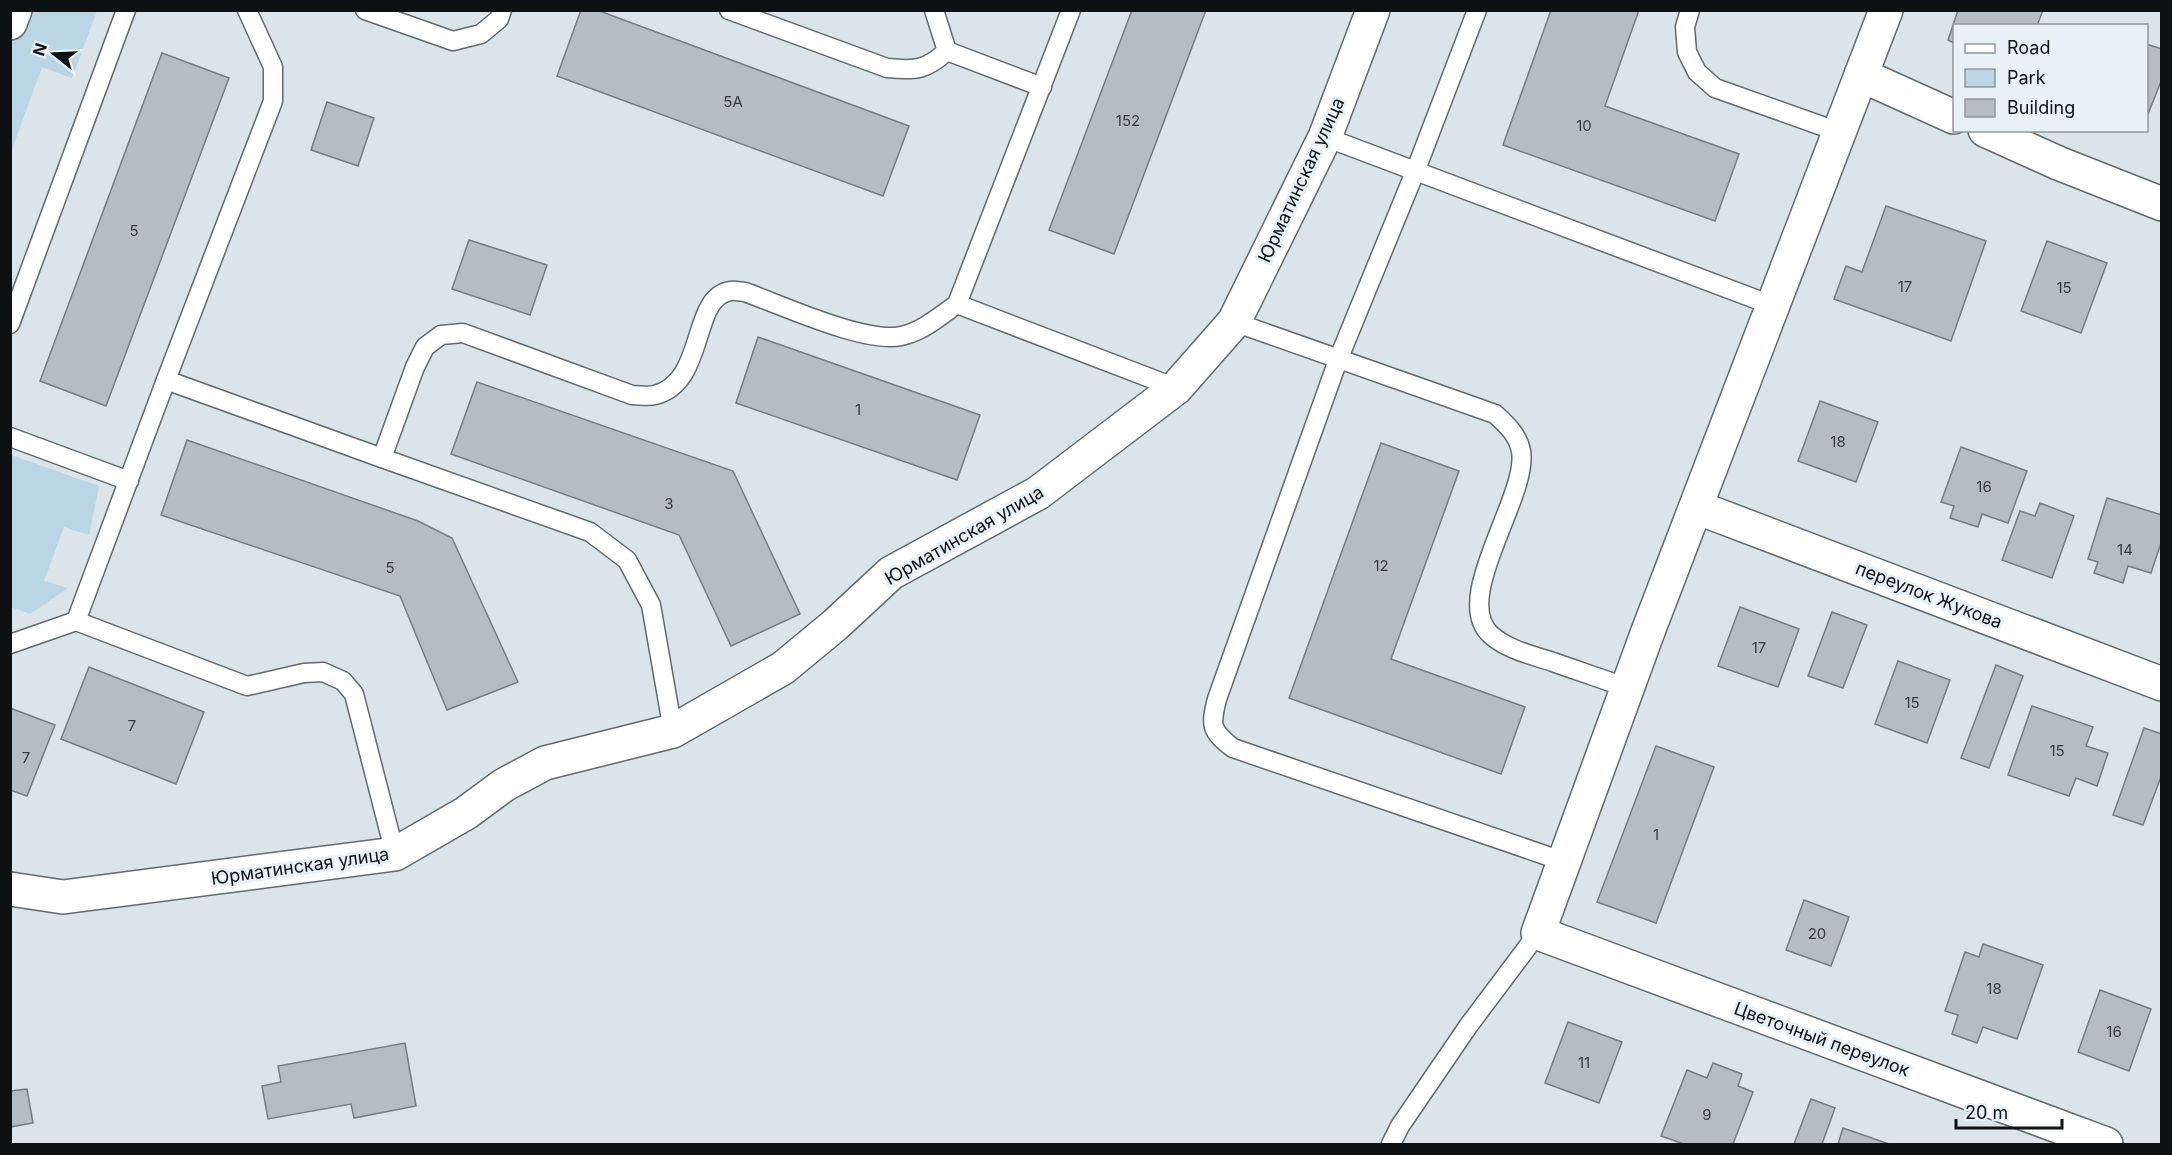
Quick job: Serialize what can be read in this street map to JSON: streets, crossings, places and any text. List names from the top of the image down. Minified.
{"streets":{"street":["Юрматинская улица","переулок Жукова","Цветочный переулок"]},"house_numbers":["5А","152","10","5","17","15","1","18","16","3","14","12","5","17","15","7","15","7","1","20","18","16","11","9"],"legend":["Road","Park","Building"],"scale_bar":"20 m","north":"left"}
